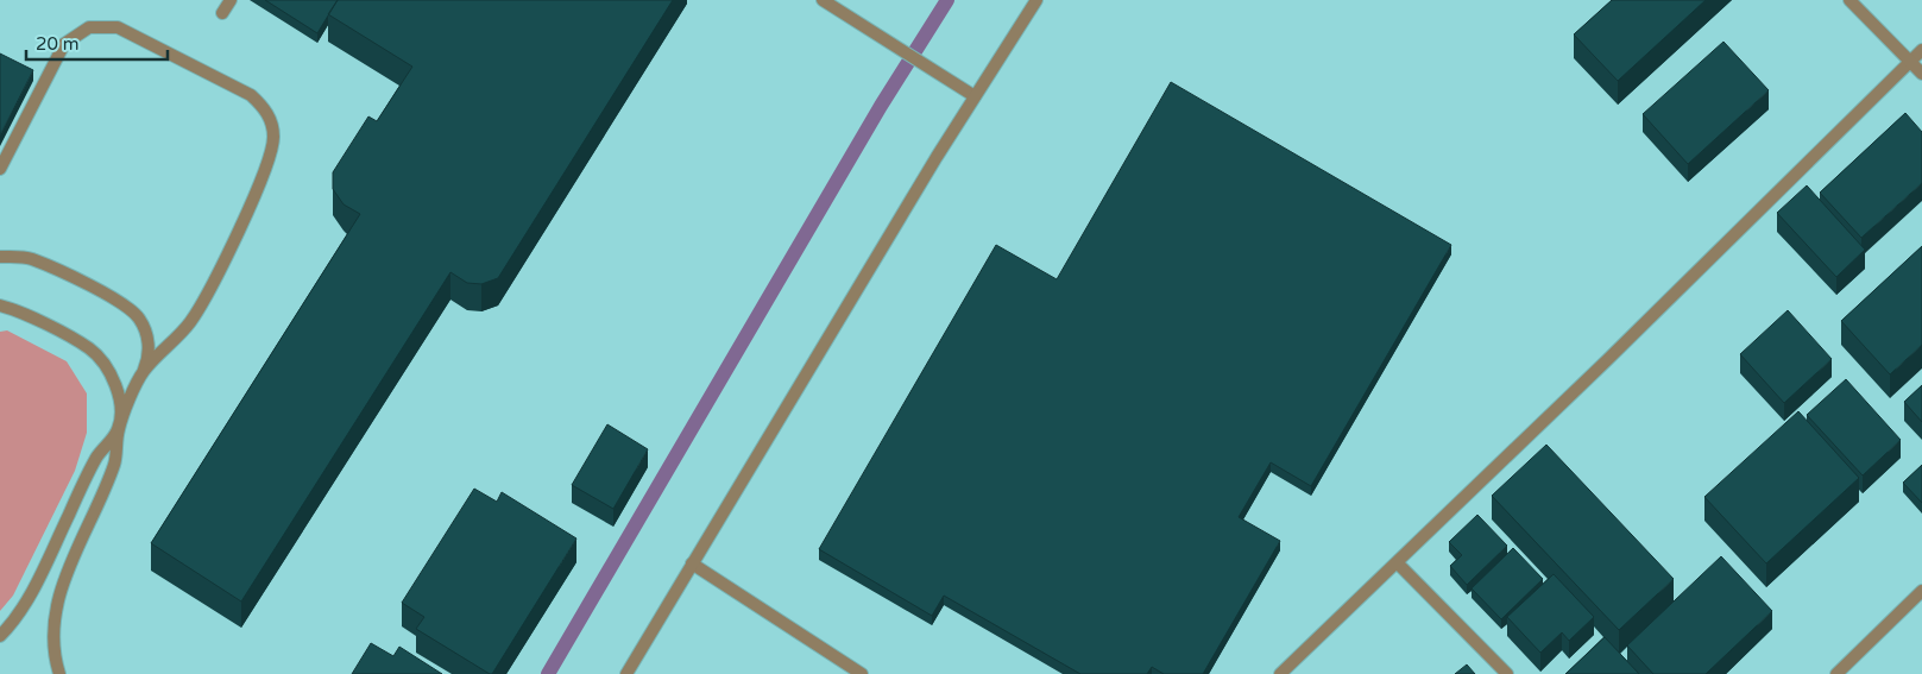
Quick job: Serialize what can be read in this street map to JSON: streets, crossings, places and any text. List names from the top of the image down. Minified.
{"scale_bar":"20 m"}
